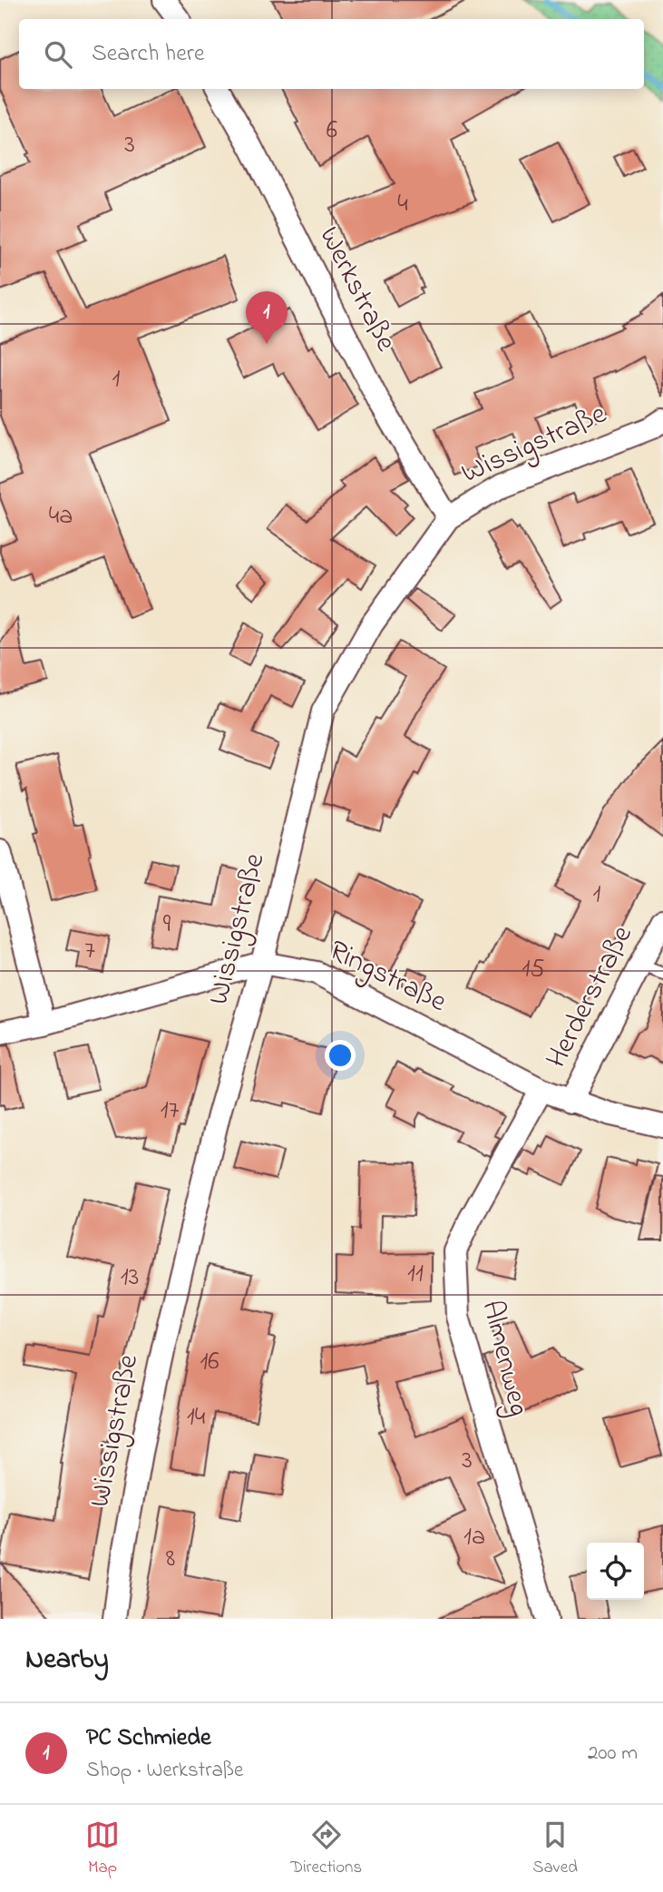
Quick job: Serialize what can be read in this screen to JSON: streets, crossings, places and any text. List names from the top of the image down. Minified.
{"streets":{"street":["Werkstraße","Wissigstraße","Ringstraße","Herderstraße","Almenweg"]},"crossings":[["Werkstraße","Wissigstraße"],["Wissigstraße","Ringstraße"],["Ringstraße","Herderstraße"],["Ringstraße","Almenweg"]],"house_numbers":["6","3","4","1","4a","1","9","7","15","17","11","13","16","14","3","1a","8"],"page":{"search":"Search here","pins":"1","heading":"Nearby","list":[{"mark":"1","name":"PC Schmiede","note":"Shop · Werkstraße","value":"200 m"}],"nav":["Map","Directions","Saved"]}}
